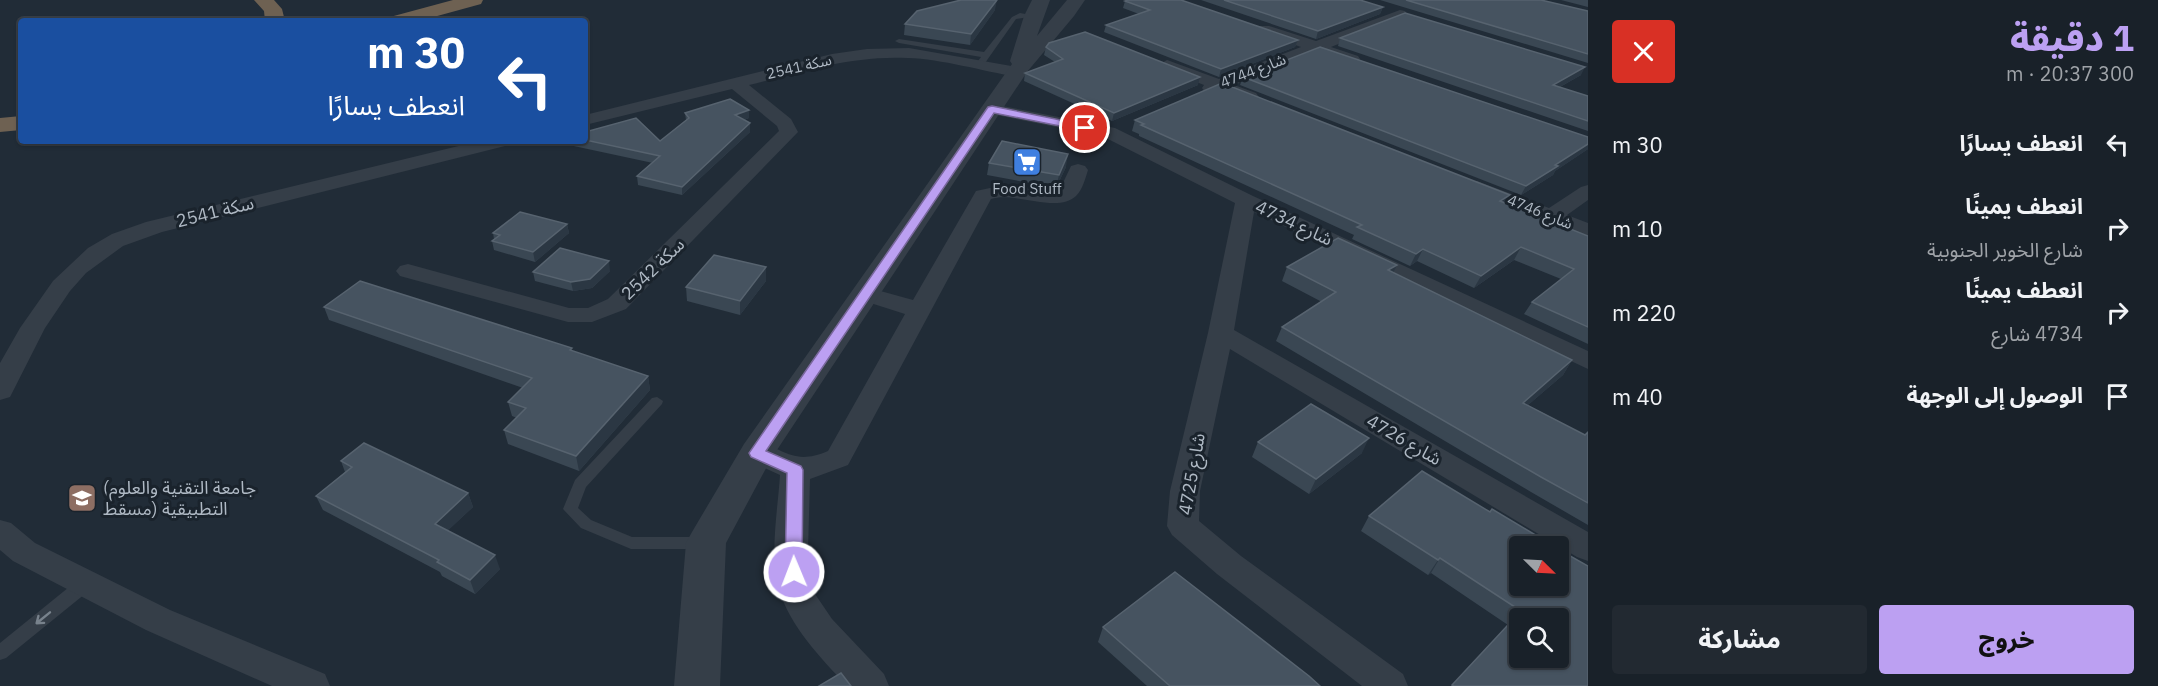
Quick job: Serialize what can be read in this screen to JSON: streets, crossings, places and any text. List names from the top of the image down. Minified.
{"streets":{"street":["سكة 2541","4744 شارع","4746 شارع","4734 شارع","سكة 2542","4726 شارع","4725 شارع"]},"crossings":[["سكة 2541","سكة 2542"],["4734 شارع","4725 شارع"],["4726 شارع","4725 شارع"]],"places":{"supermarket":["Food Stuff"],"school or university":["(جامعة التقنية والعلوم التطبيقية (مسقط"]},"north":"bottom right","page":{"heading":["1 دقيقة","300 m · 20:37"],"turn":["30 m","انعطف يسارًا"],"list":[{"name":"انعطف يسارًا","value":"30 m"},{"name":"انعطف يمينًا","note":"شارع الخوير الجنوبية","value":"10 m"},{"name":"انعطف يمينًا","note":"4734 شارع","value":"220 m"},{"name":"الوصول إلى الوجهة","value":"40 m"}],"buttons":["خروج","مشاركة"]}}
